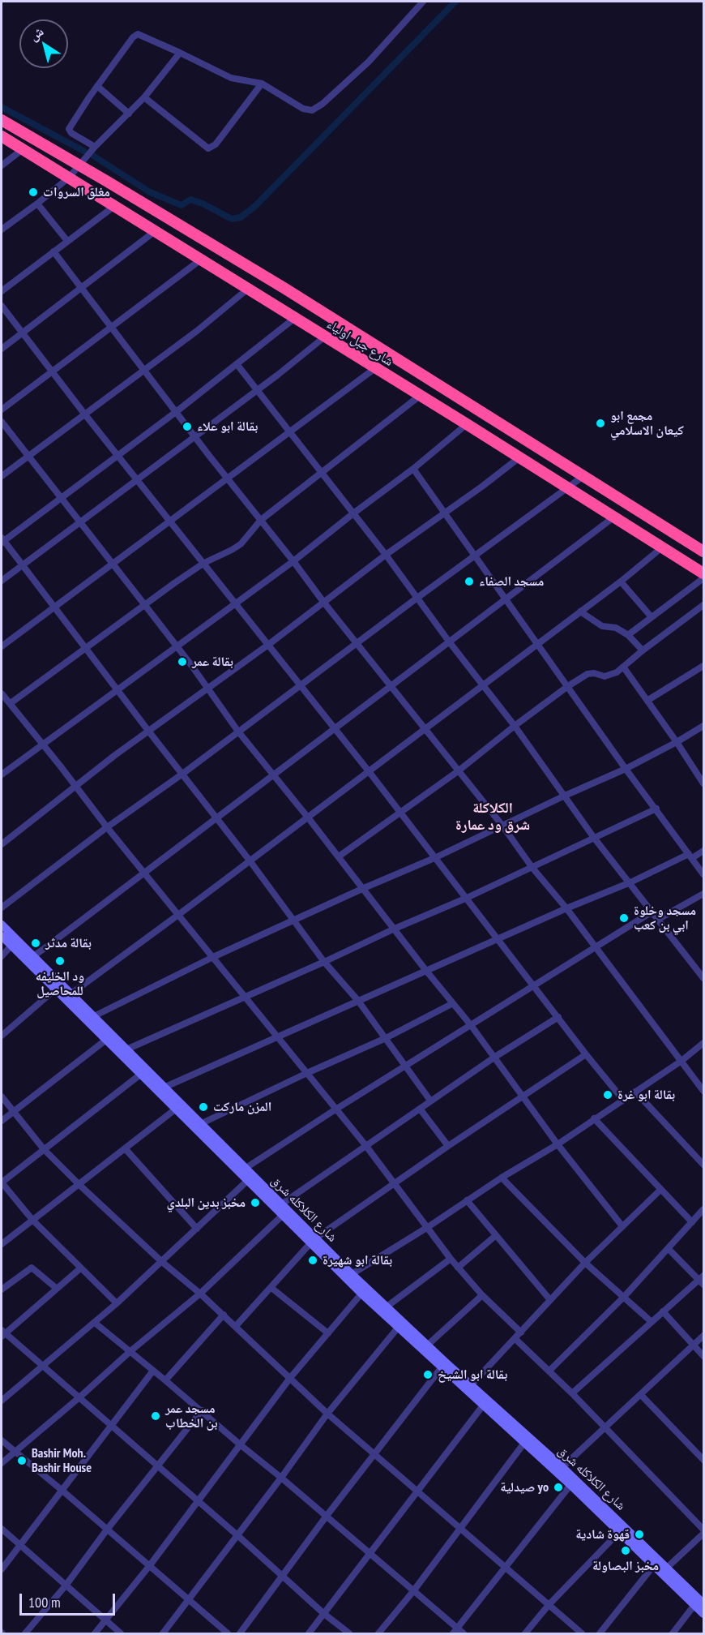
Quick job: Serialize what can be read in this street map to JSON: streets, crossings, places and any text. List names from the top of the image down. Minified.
{"streets":{"highway":["شارع جبل اولياء"],"street":["شارع الكلاكله شرق"]},"districts":["الكلاكلة شرق ود عمارة"],"places":["مغلق السروات","مجمع ابو كيعان الاسلامي","بقالة ابو علاء","مسجد الصفاء","بقالة عمر","مسجد وخلوة ابي بن كعب","بقالة مدثر","ود الخليفه للمحاصيل","بقالة ابو غرة","المزن ماركت","مخبز بدين البلدي","بقالة ابو شهيرة","بقالة ابو الشيخ","مسجد عمر بن الخطاب","Bashir Moh. Bashir House","صيدلية yo","قهوة شادية","مخبز البصاولة"],"scale_bar":"100 m","north":"top left"}
